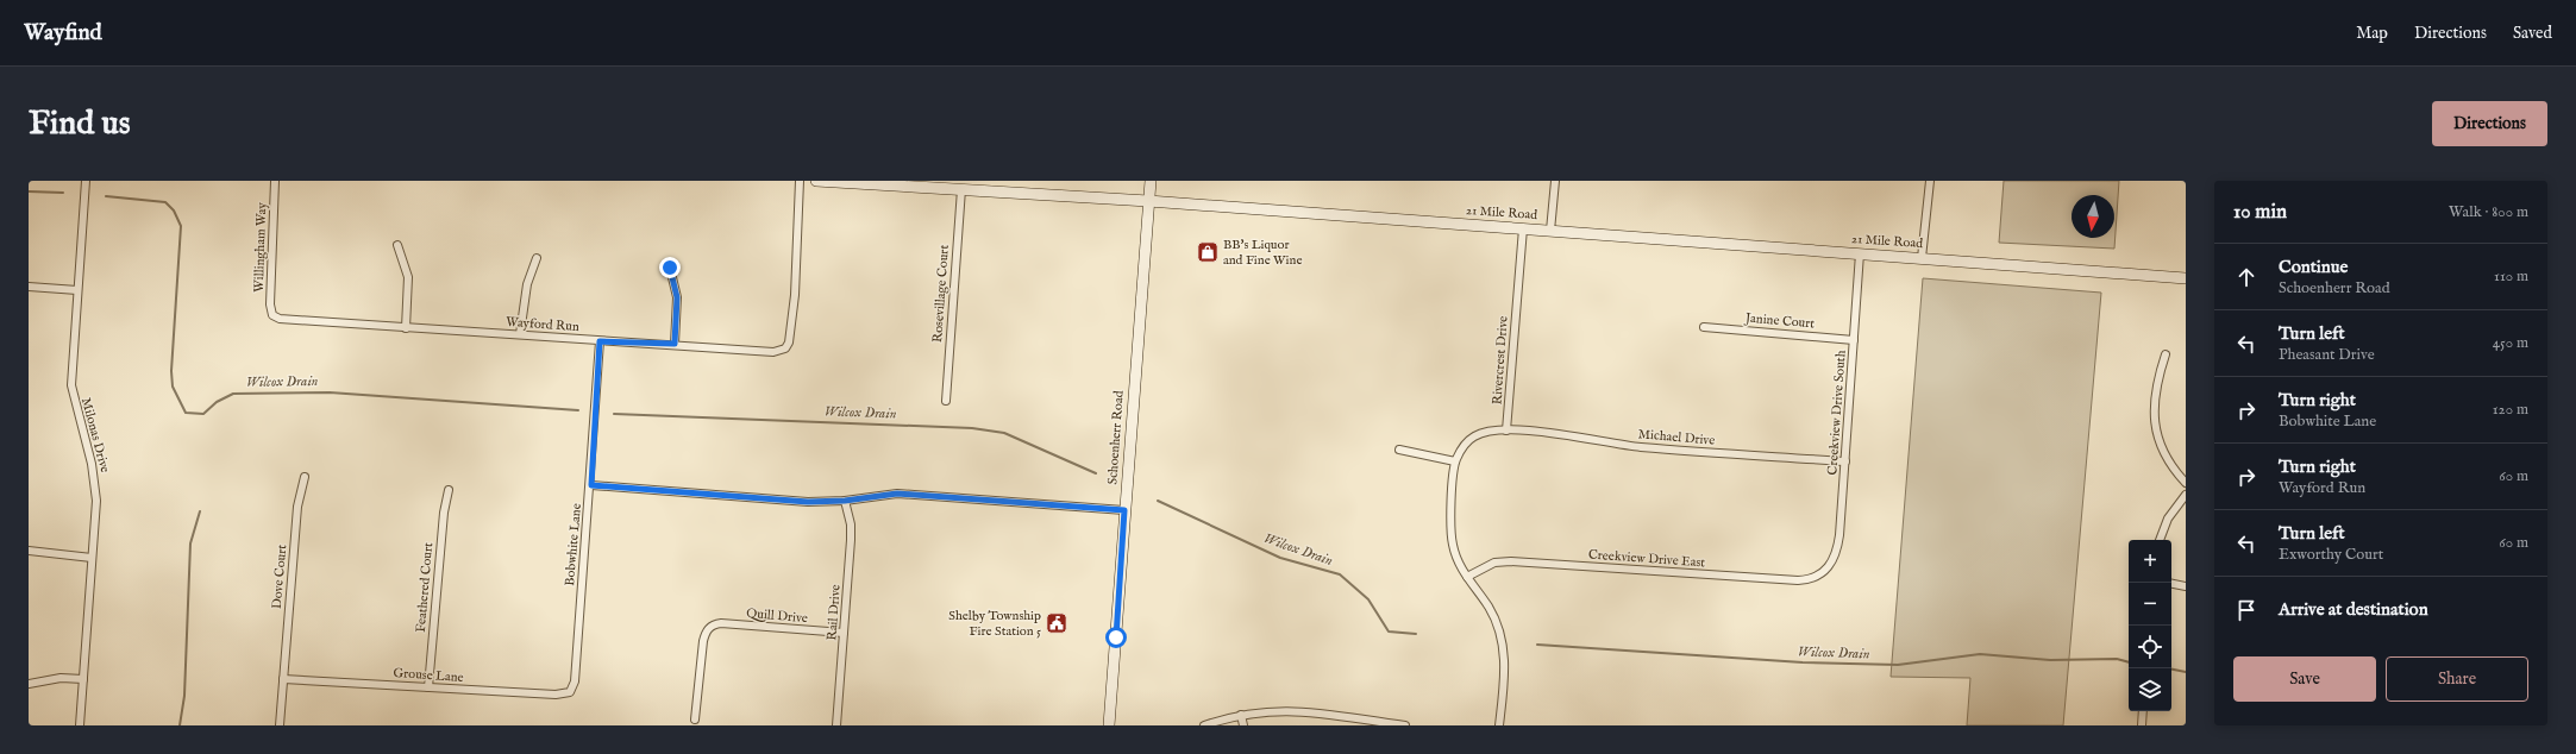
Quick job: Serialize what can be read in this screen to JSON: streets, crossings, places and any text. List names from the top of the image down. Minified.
{"streets":{"street":["21 Mile Road","Willingham Way","Rosevillage Court","Janine Court","Wayford Run","Rivercrest Drive","Creekview Drive South","Milonas Drive","Schoenherr Road","Michael Drive","Bobwhite Lane","Creekview Drive East","Dove Court","Feathered Court","Rail Drive","Quill Drive","Grouse Lane"]},"crossings":[["21 Mile Road","Rosevillage Court"],["21 Mile Road","Rivercrest Drive"],["21 Mile Road","Creekview Drive South"],["21 Mile Road","Schoenherr Road"],["Willingham Way","Wayford Run"],["Janine Court","Creekview Drive South"],["Wayford Run","Bobwhite Lane"],["Rivercrest Drive","Michael Drive"],["Creekview Drive South","Michael Drive"],["Creekview Drive South","Creekview Drive East"],["Bobwhite Lane","Grouse Lane"],["Dove Court","Grouse Lane"],["Feathered Court","Grouse Lane"],["Rail Drive","Quill Drive"]],"water":["Wilcox Drain"],"places":{"shop":["BB's Liquor and Fine Wine"],"public building":["Shelby Township Fire Station 5"]},"north":"bottom","page":{"header":"Wayfind","nav":["Map","Directions","Saved"],"buttons":["Directions",["Save","Share"]],"title":"Find us","heading":["10 min","Walk · 800 m"],"list":[["Continue","Schoenherr Road","110 m"],["Turn left","Pheasant Drive","450 m"],["Turn right","Bobwhite Lane","120 m"],["Turn right","Wayford Run","60 m"],["Turn left","Exworthy Court","60 m"],"Arrive at destination"],"map_buttons":["+","−"]}}
